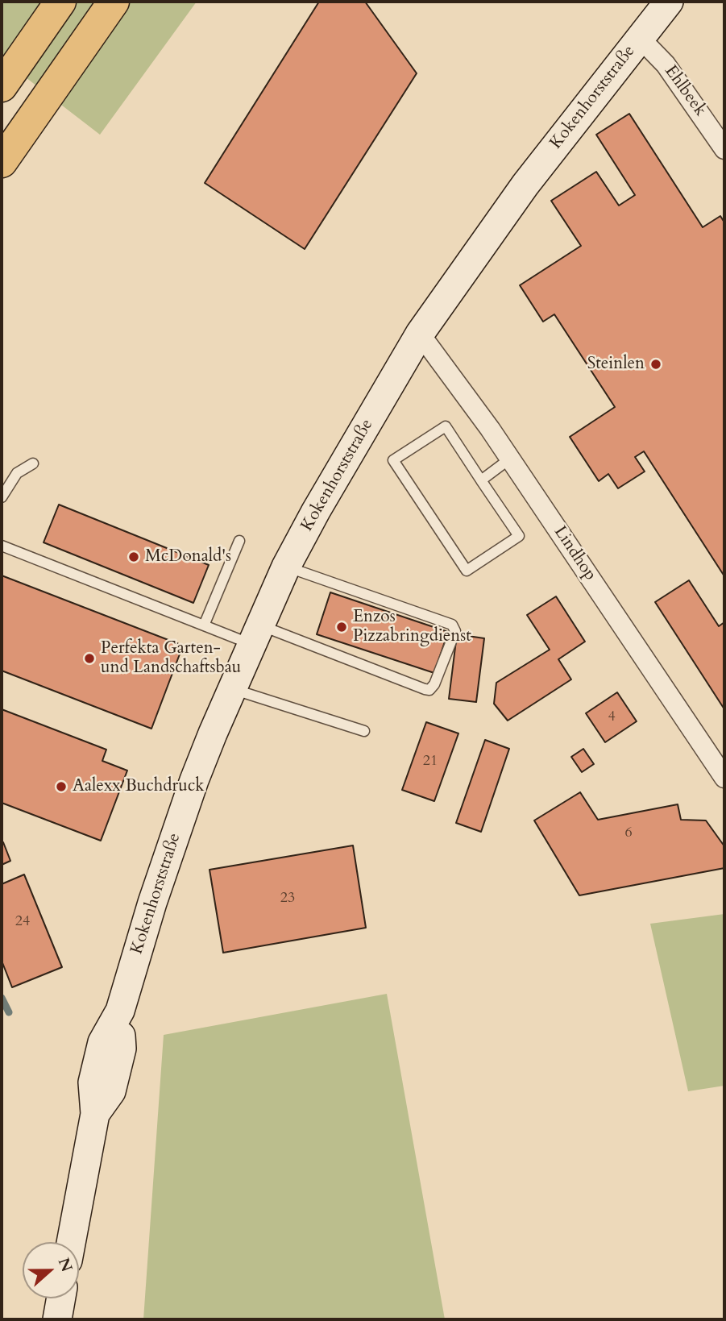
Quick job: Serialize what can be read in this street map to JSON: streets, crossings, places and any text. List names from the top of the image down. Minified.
{"streets":{"main road":["Kokenhorststraße"],"street":["Ehlbeek","Lindhop"]},"crossings":[["Ehlbeek","Kokenhorststraße"],["Kokenhorststraße","Lindhop"]],"places":["Steinlen","McDonald's","Enzos Pizzabringdienst","Perfekta Garten- und Landschaftsbau","Aalexx Buchdruck"],"house_numbers":["4","21","6","23","24"],"north":"right"}
